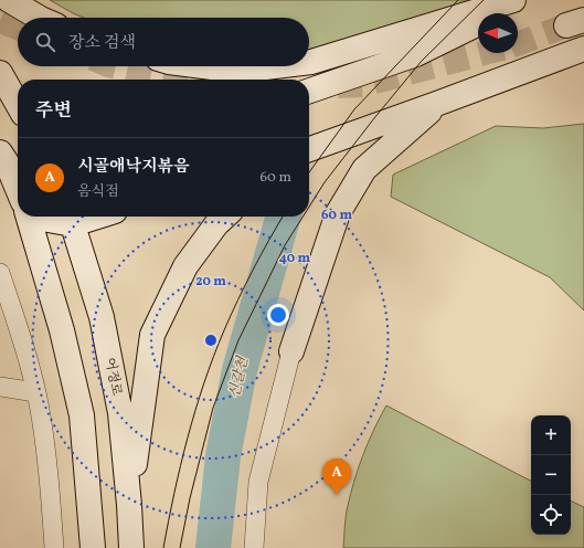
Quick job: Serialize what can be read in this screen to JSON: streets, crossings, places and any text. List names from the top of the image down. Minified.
{"streets":{"main road":["어정로"]},"water":["신갈천"],"north":"left","page":{"search":"장소 검색","heading":"주변","list":[{"mark":"A","name":"시골애낙지볶음","note":"음식점","value":"60 m"}],"map_buttons":["+","−"],"pins":"A"},"rings":["60 m","40 m","20 m"]}
